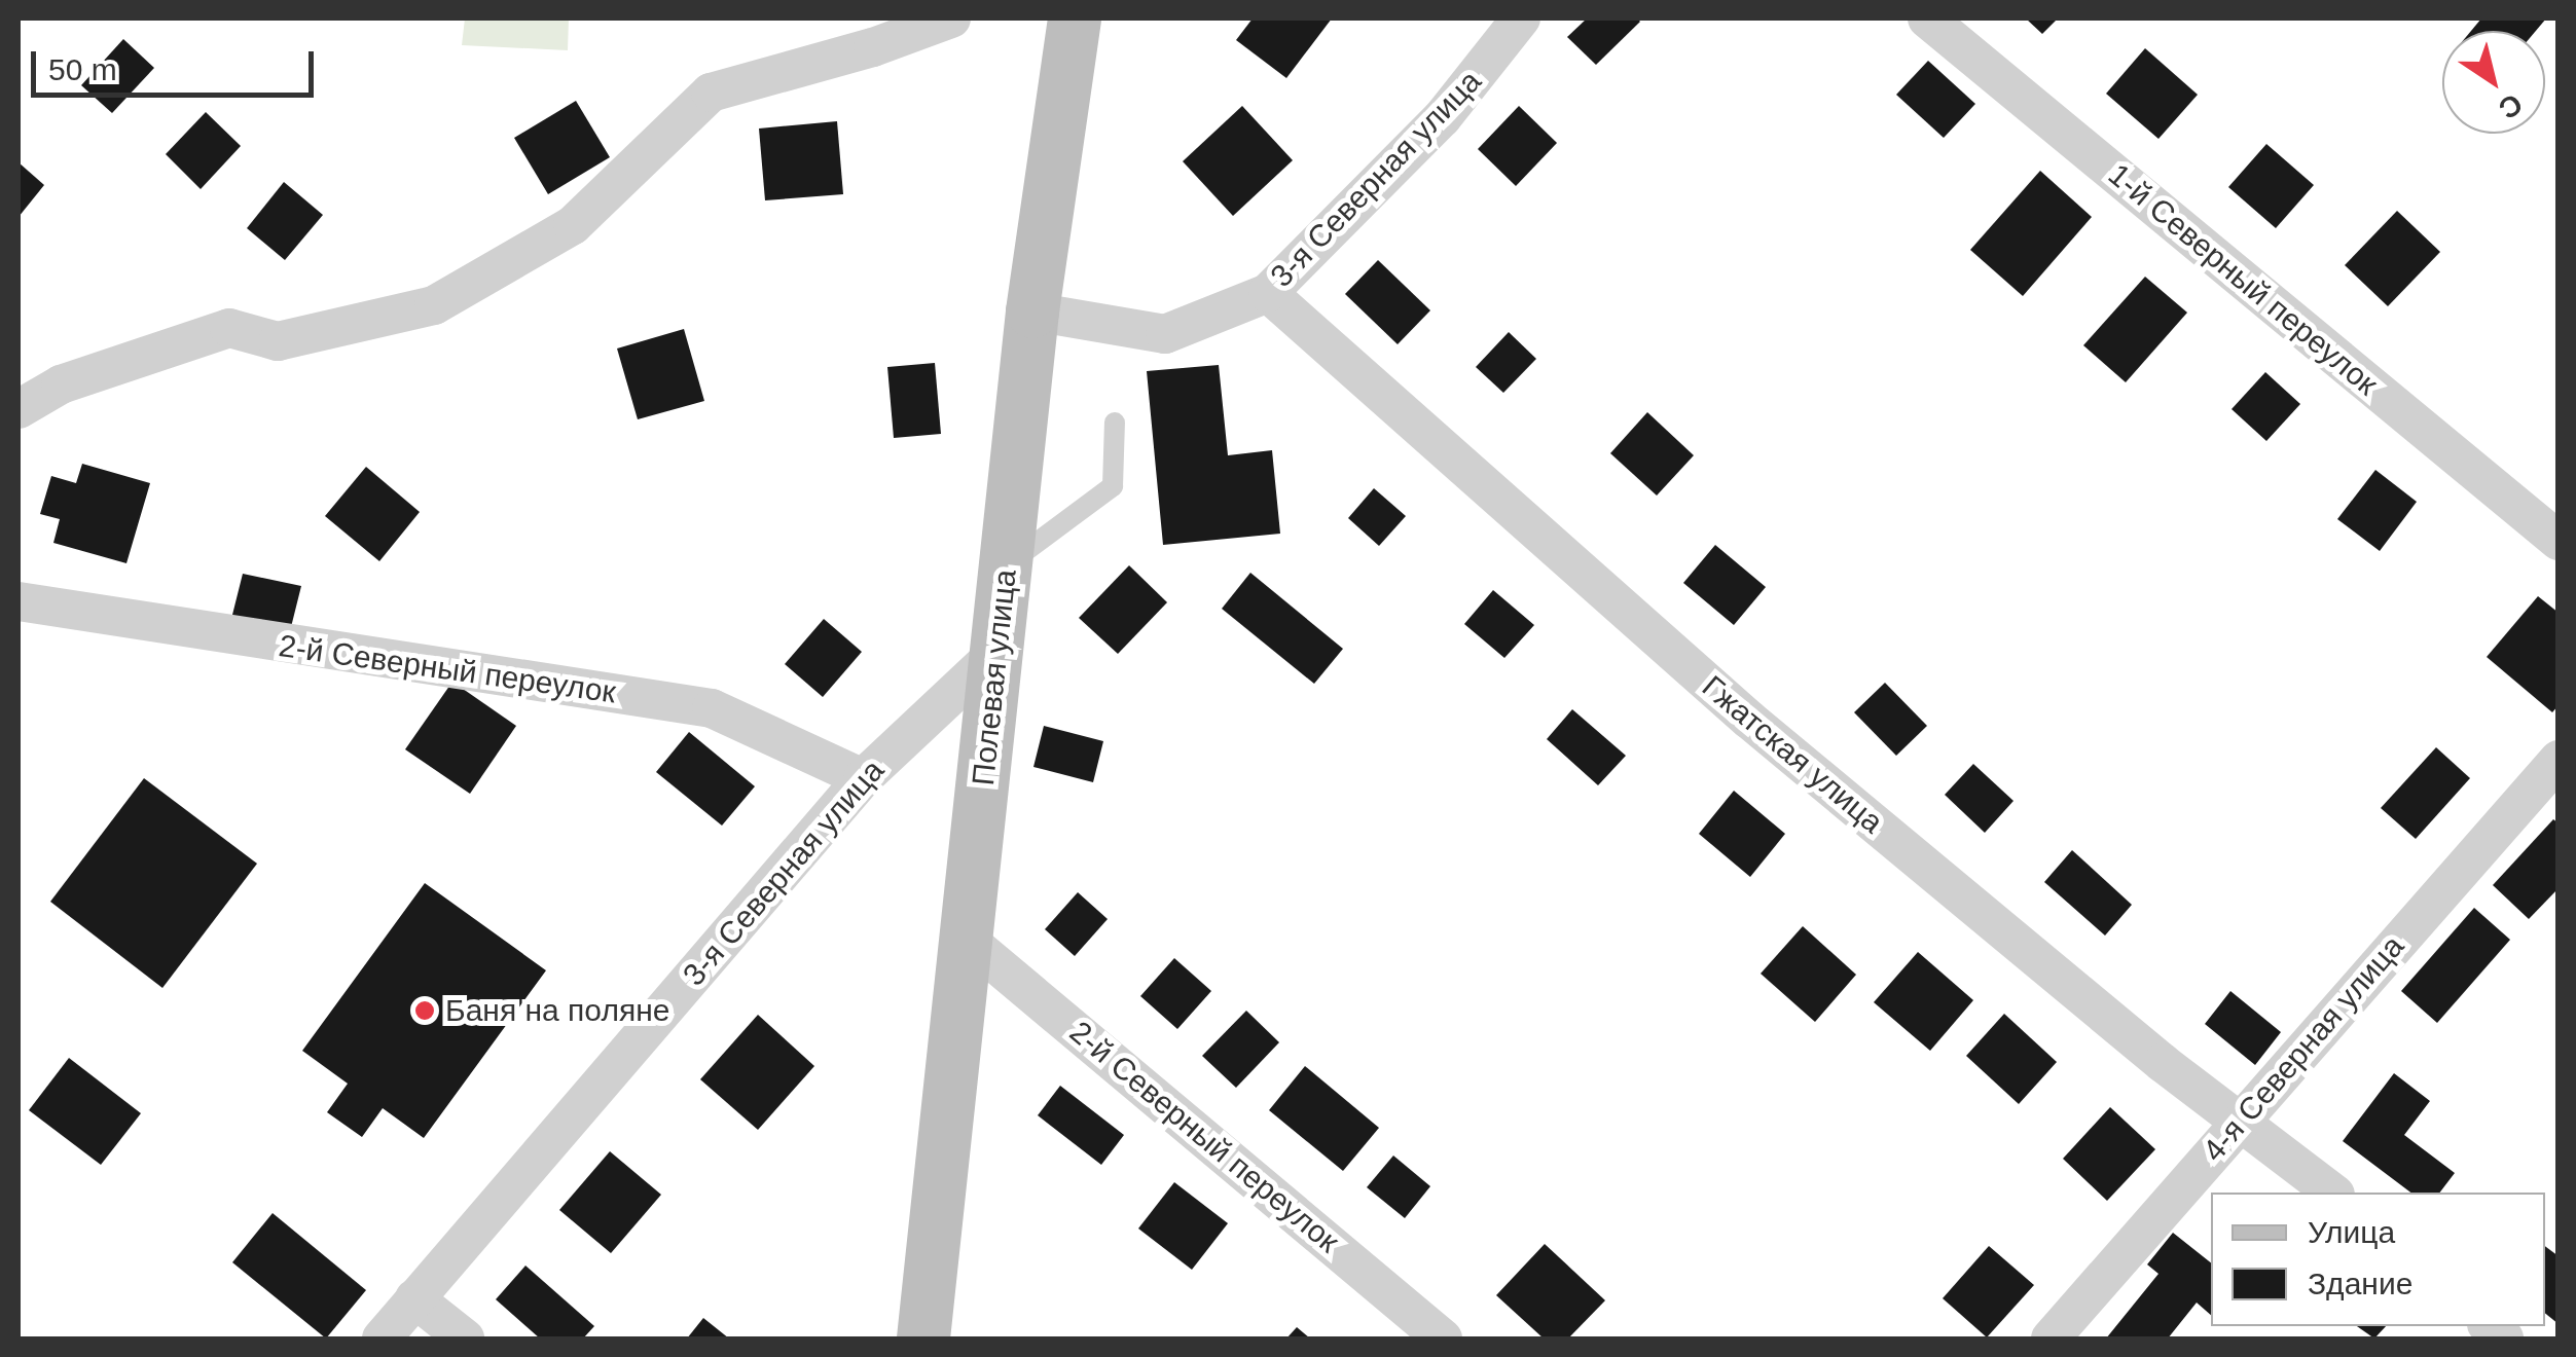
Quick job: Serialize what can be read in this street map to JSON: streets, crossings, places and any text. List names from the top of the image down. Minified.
{"streets":{"main road":["Полевая улица"],"street":["3-я Северная улица","1-й Северный переулок","2-й Северный переулок","Гжатская улица","4-я Северная улица"]},"crossings":[["3-я Северная улица","2-й Северный переулок"],["3-я Северная улица","Полевая улица"],["3-я Северная улица","Гжатская улица"],["2-й Северный переулок","Полевая улица"],["Гжатская улица","4-я Северная улица"]],"places":["Баня на поляне"],"legend":["Улица","Здание"],"scale_bar":"50 m","north":"bottom right"}
